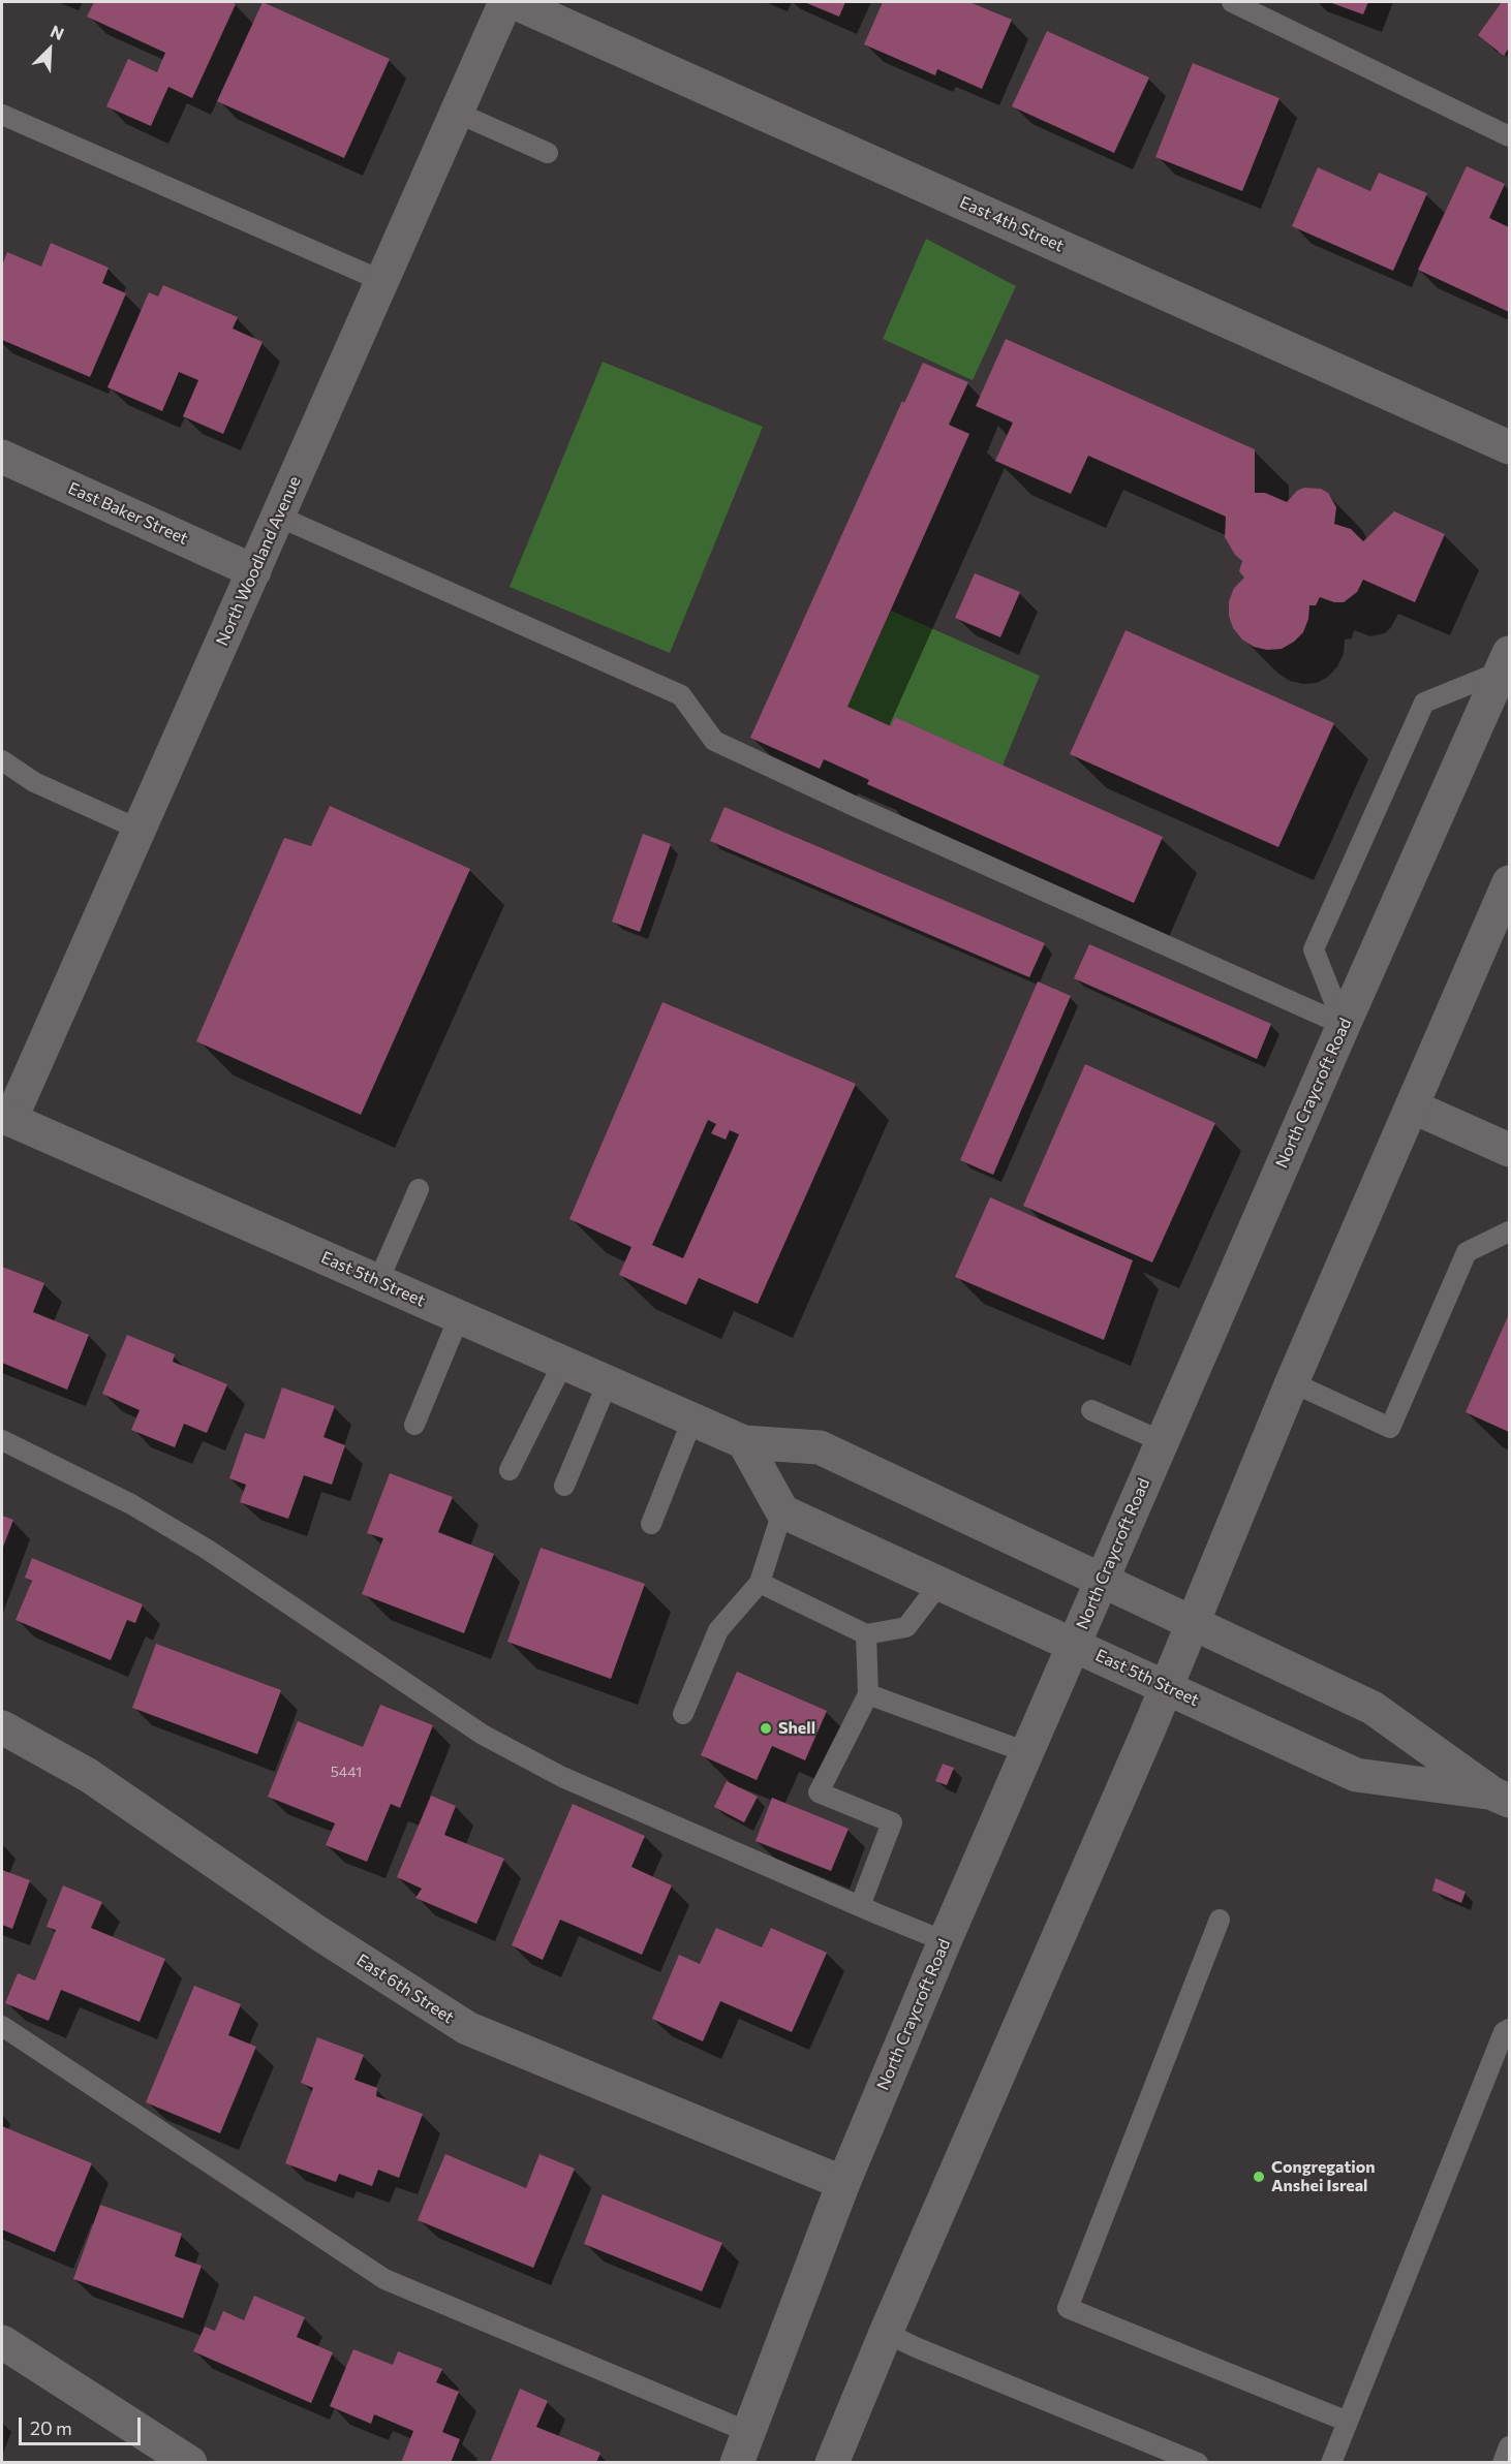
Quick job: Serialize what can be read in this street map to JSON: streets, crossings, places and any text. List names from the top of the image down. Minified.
{"streets":{"street":["East 4th Street","East Baker Street","North Woodland Avenue","North Craycroft Road","East 5th Street","East 6th Street"]},"crossings":[["East Baker Street","North Woodland Avenue"],["North Woodland Avenue","East 5th Street"],["North Craycroft Road","East 5th Street"],["North Craycroft Road","East 6th Street"]],"places":["Shell","Congregation Anshei Isreal"],"house_numbers":["5441"],"scale_bar":"20 m","north":"top right"}
